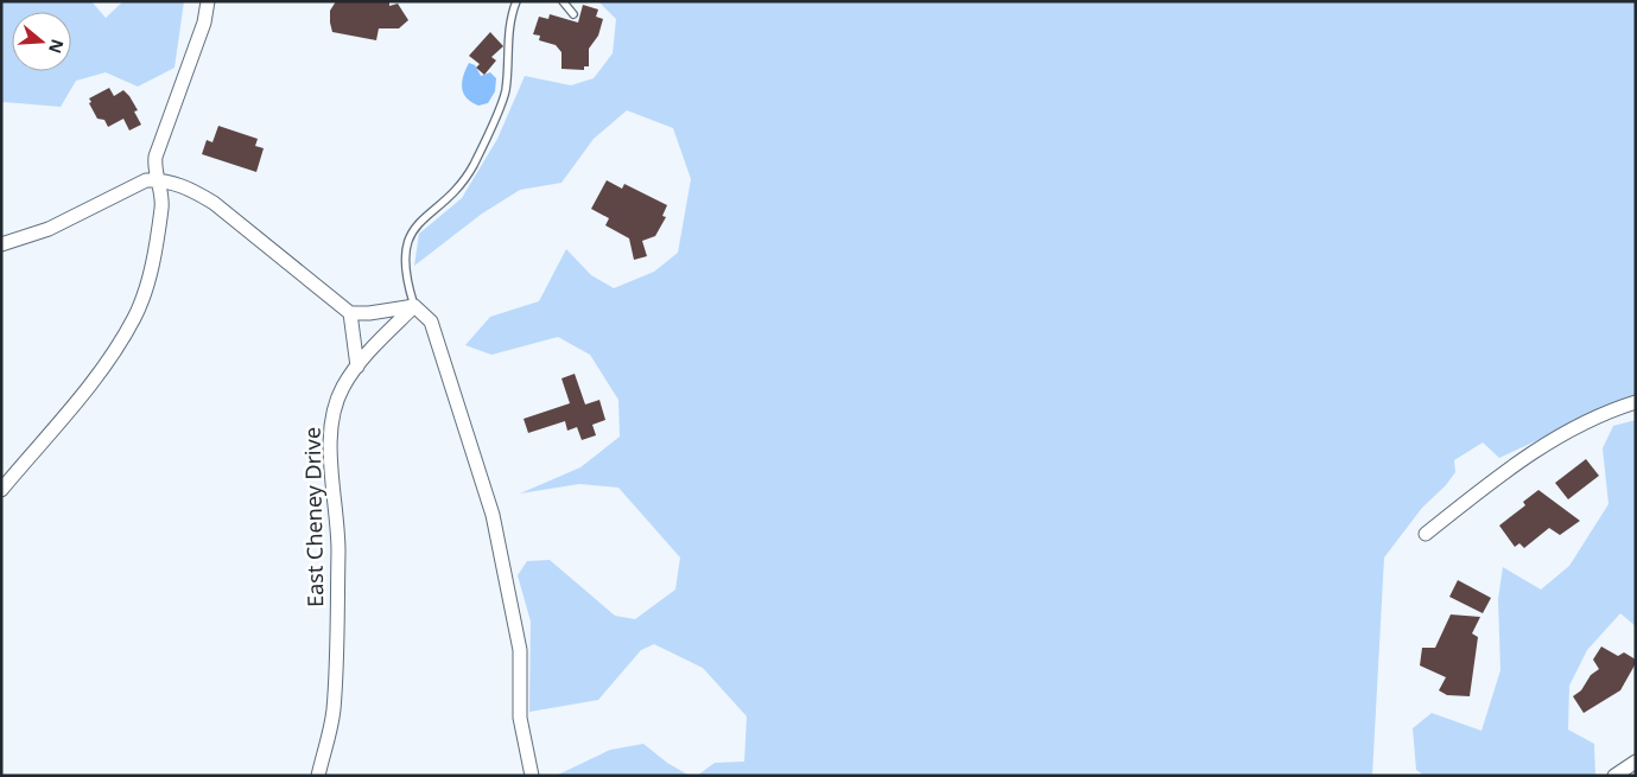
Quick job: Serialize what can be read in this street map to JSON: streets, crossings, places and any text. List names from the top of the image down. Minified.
{"streets":{"street":["East Cheney Drive"]},"north":"right"}
